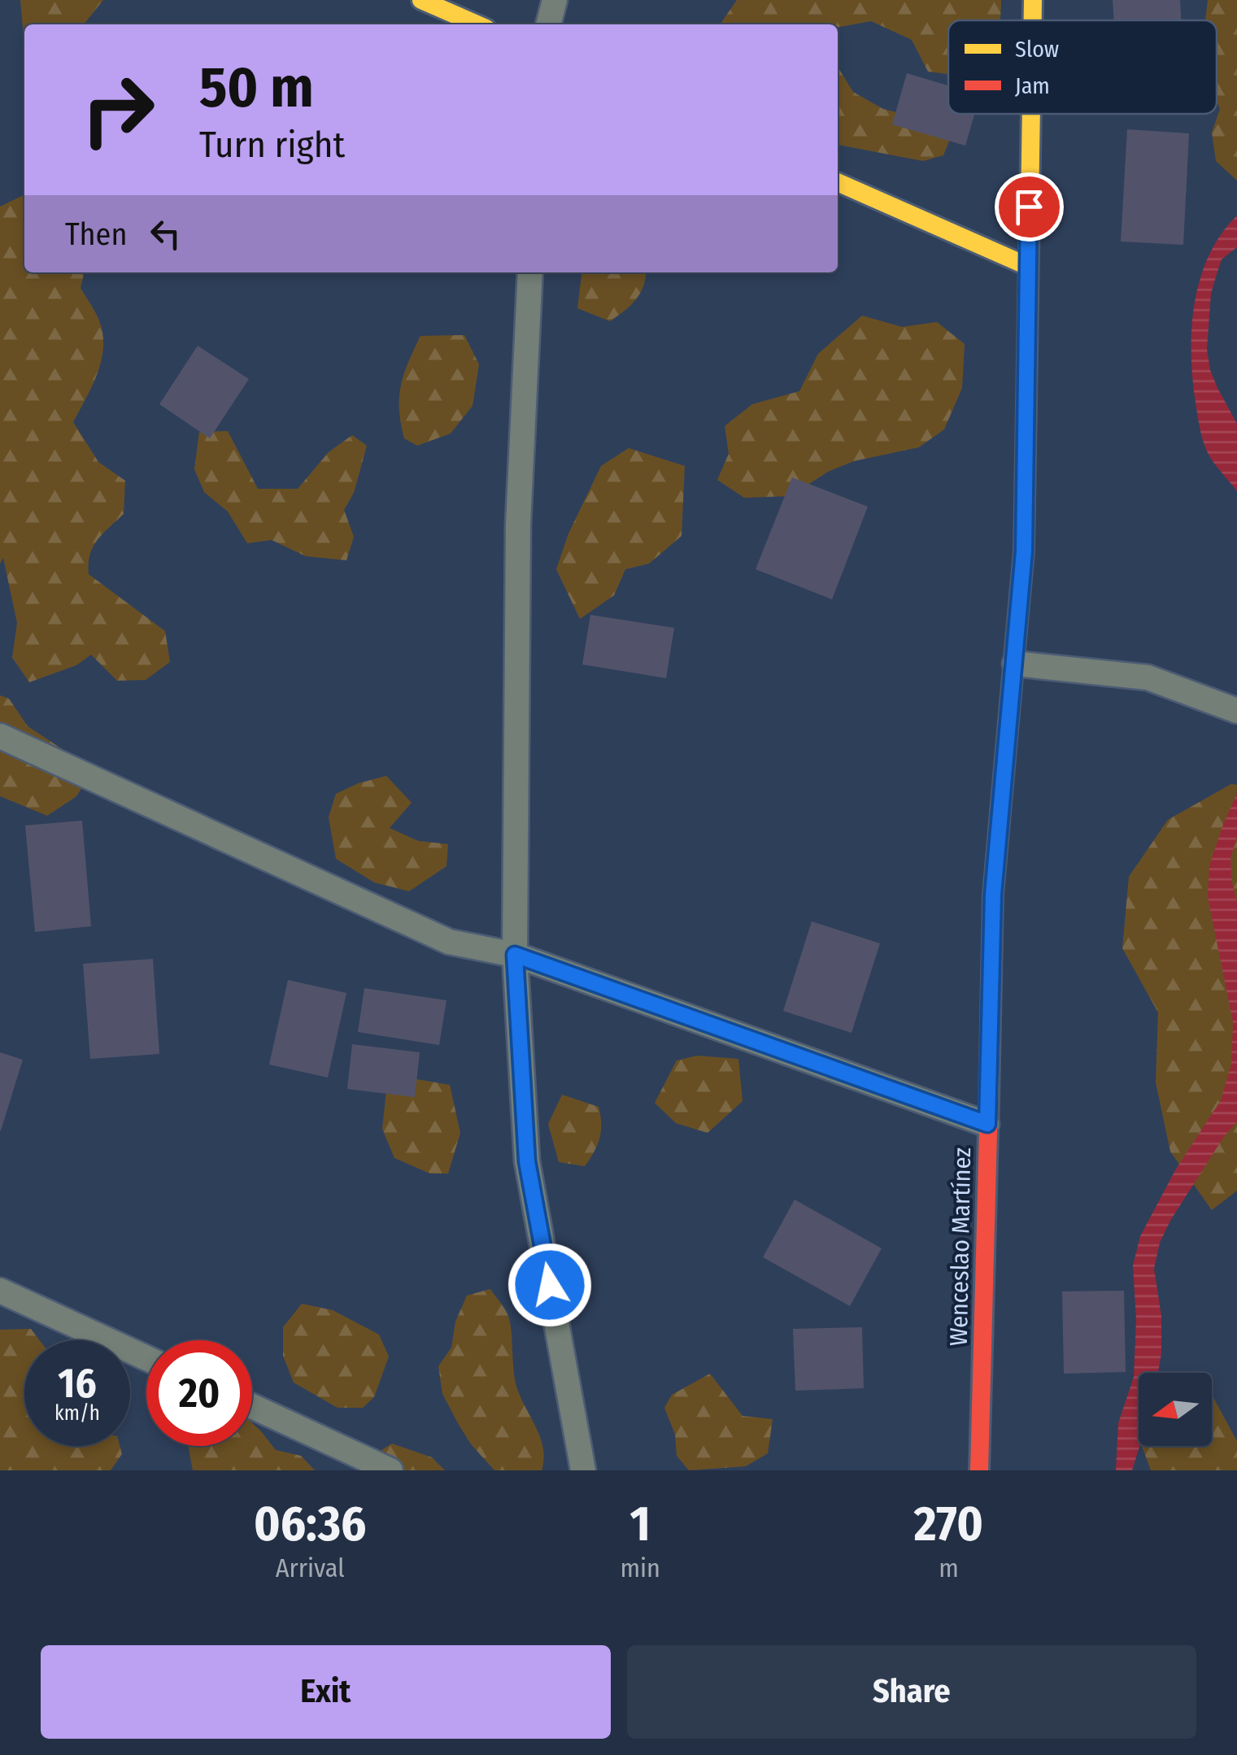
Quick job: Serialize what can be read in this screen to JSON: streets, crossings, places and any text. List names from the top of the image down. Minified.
{"streets":{"main road":["Wenceslao Martínez"]},"legend":["Slow","Jam"],"north":"left","page":{"turn":["50 m","Turn right"],"then":"Then","speed":"16 km/h","limit":"20","eta":["06:36","Arrival","1","min","270","m"],"buttons":["Exit","Share"]}}
